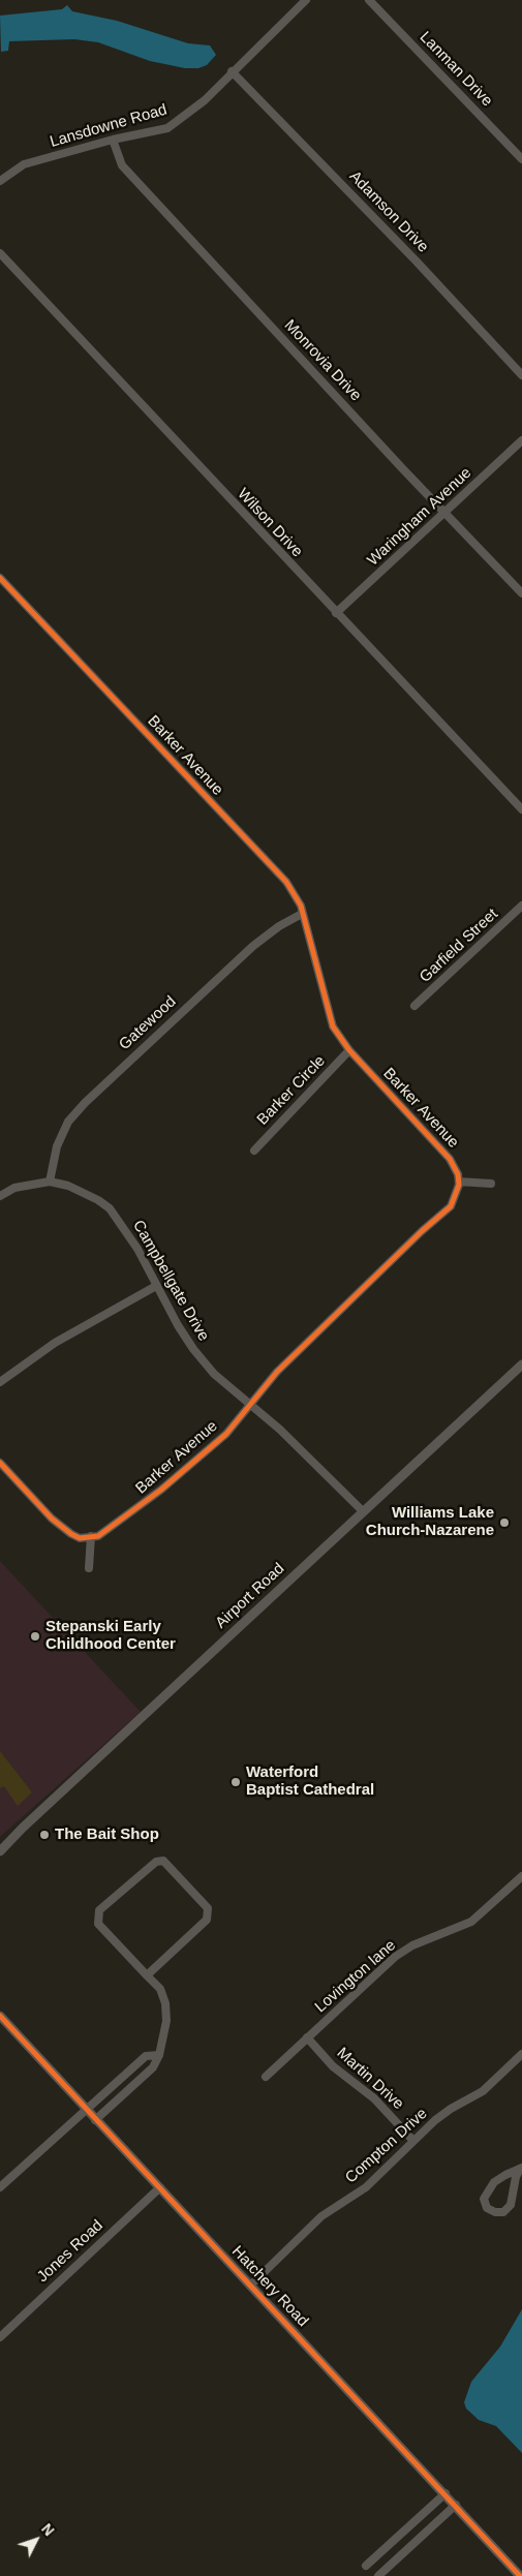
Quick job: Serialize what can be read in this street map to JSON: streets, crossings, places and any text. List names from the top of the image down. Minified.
{"streets":{"street":["Lanman Drive","Lansdowne Road","Adamson Drive","Monrovia Drive","Waringham Avenue","Wilson Drive","Barker Avenue","Garfield Street","Gatewood","Barker Circle","Campbellgate Drive","Airport Road","Lovington lane","Martin Drive","Compton Drive","Jones Road","Hatchery Road"]},"crossings":[["Lansdowne Road","Adamson Drive"],["Lansdowne Road","Monrovia Drive"],["Monrovia Drive","Waringham Avenue"],["Waringham Avenue","Wilson Drive"],["Barker Avenue","Gatewood"],["Barker Avenue","Barker Circle"],["Barker Avenue","Campbellgate Drive"],["Gatewood","Campbellgate Drive"],["Campbellgate Drive","Airport Road"],["Lovington lane","Martin Drive"],["Martin Drive","Compton Drive"],["Compton Drive","Hatchery Road"],["Jones Road","Hatchery Road"]],"places":["Williams Lake Church-Nazarene","Stepanski Early Childhood Center","Waterford Baptist Cathedral","The Bait Shop"],"north":"top right"}
